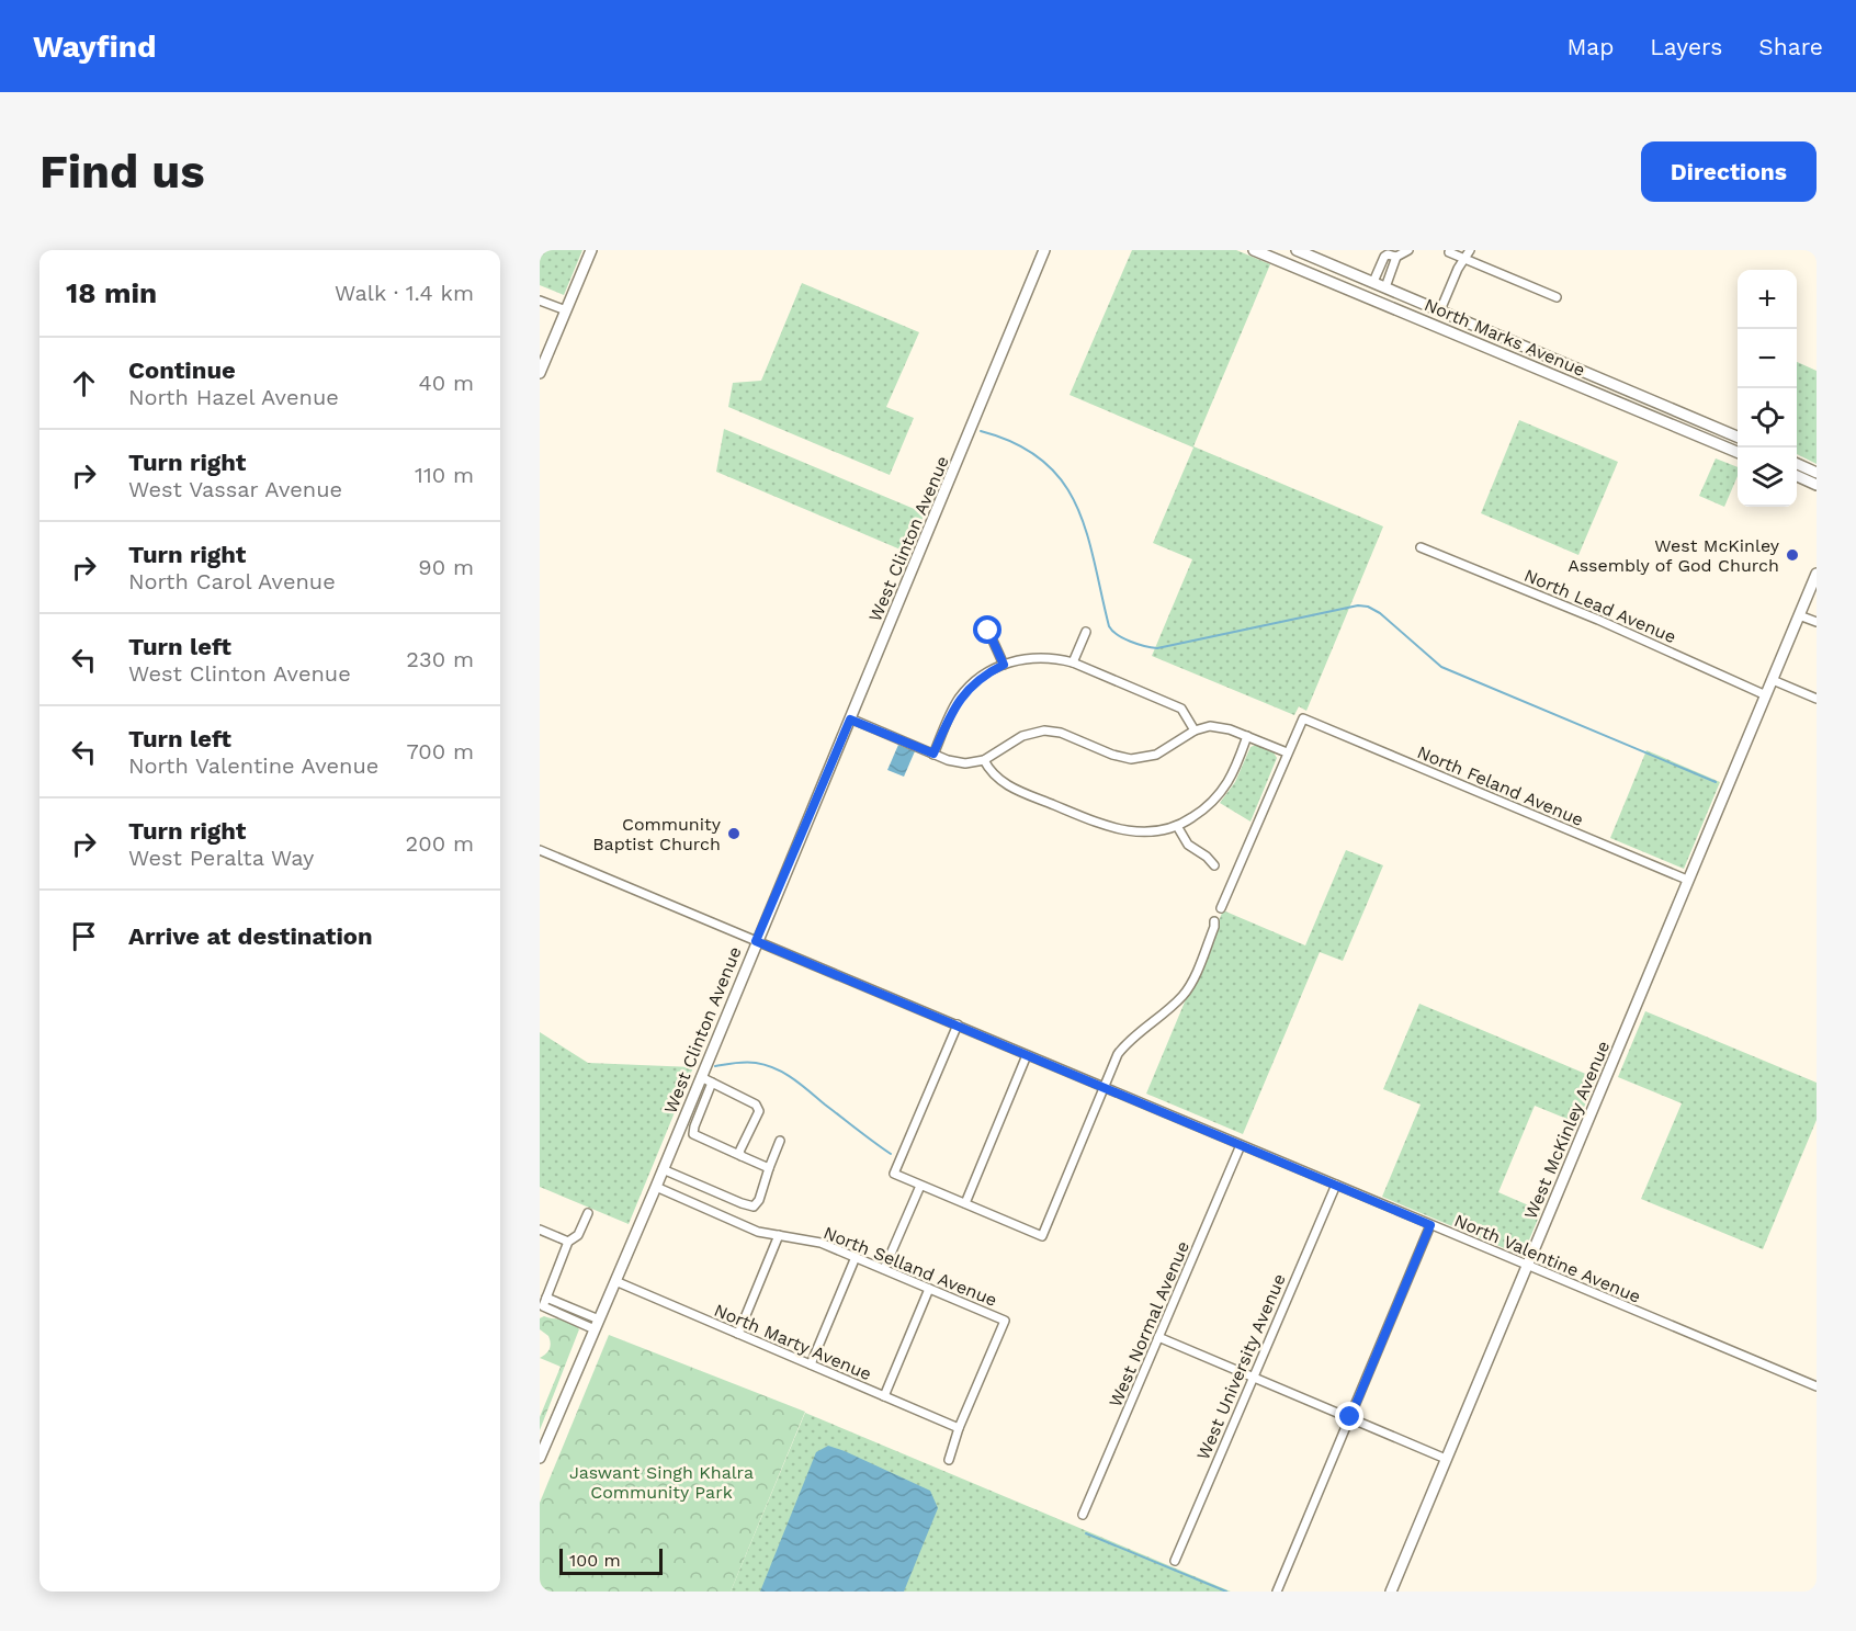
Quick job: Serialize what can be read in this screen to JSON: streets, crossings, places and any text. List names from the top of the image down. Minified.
{"streets":{"main road":["North Marks Avenue","West Clinton Avenue","West McKinley Avenue"],"street":["North Lead Avenue","North Feland Avenue","North Valentine Avenue","North Selland Avenue","West Normal Avenue","North Marty Avenue","West University Avenue"]},"crossings":[["West Clinton Avenue","North Valentine Avenue"],["West Clinton Avenue","North Selland Avenue"],["West Clinton Avenue","North Marty Avenue"],["North Lead Avenue","West McKinley Avenue"],["North Feland Avenue","West McKinley Avenue"],["West McKinley Avenue","North Valentine Avenue"],["North Valentine Avenue","West Normal Avenue"],["North Valentine Avenue","West University Avenue"],["North Selland Avenue","North Marty Avenue"]],"parks":["Jaswant Singh Khalra Community Park"],"places":["West McKinley Assembly of God Church","Community Baptist Church"],"scale_bar":"100 m","page":{"header":"Wayfind","nav":["Map","Layers","Share"],"buttons":"Directions","title":"Find us","heading":["18 min","Walk · 1.4 km"],"map_buttons":["+","−"],"list":[["Continue","North Hazel Avenue","40 m"],["Turn right","West Vassar Avenue","110 m"],["Turn right","North Carol Avenue","90 m"],["Turn left","West Clinton Avenue","230 m"],["Turn left","North Valentine Avenue","700 m"],["Turn right","West Peralta Way","200 m"],"Arrive at destination"],"scale":"100 m"}}
